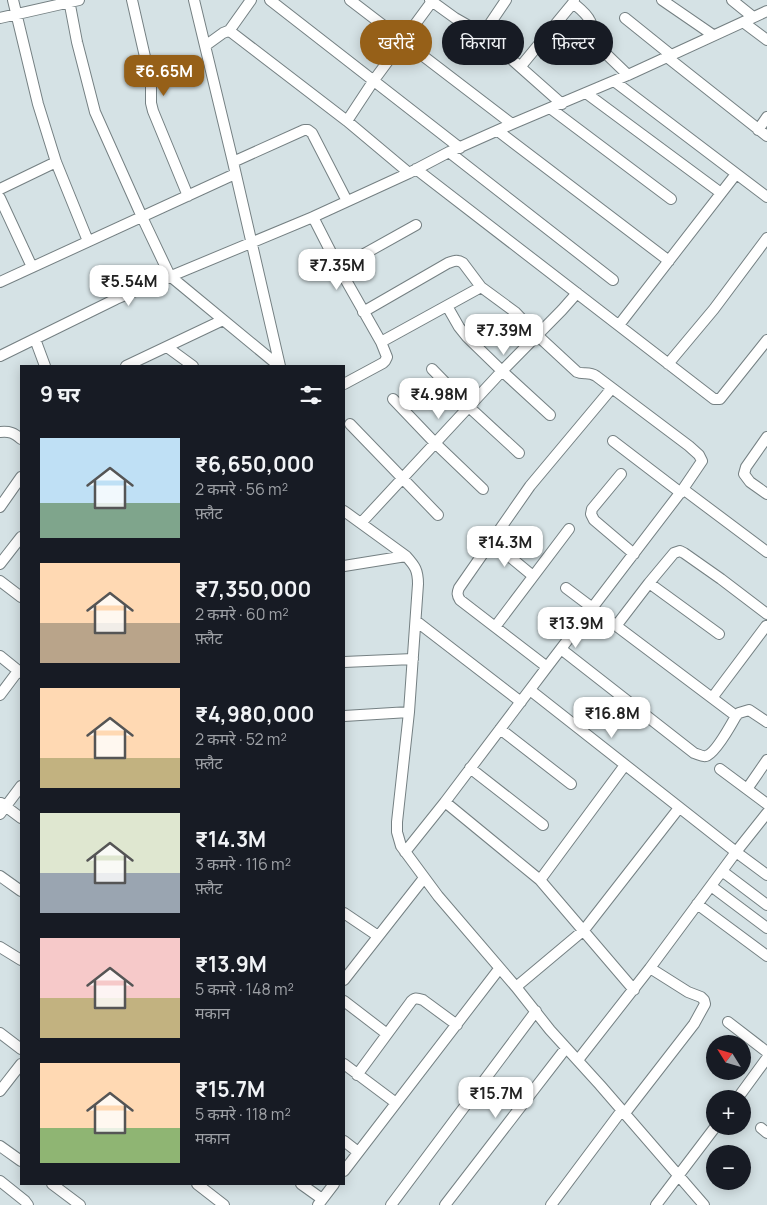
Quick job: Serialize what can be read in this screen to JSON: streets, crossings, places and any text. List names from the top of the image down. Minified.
{"north":"top left","page":{"chip":["खरीदें","किराया","फ़िल्टर"],"price":["₹6.65M","₹7.35M","₹5.54M","₹7.39M","₹4.98M","₹14.3M","₹13.9M","₹16.8M","₹15.7M"],"heading":"9 घर","list":[{"name":"₹6,650,000","note":"2 कमरे · 56 m² · फ़्लैट"},{"name":"₹7,350,000","note":"2 कमरे · 60 m² · फ़्लैट"},{"name":"₹4,980,000","note":"2 कमरे · 52 m² · फ़्लैट"},{"name":"₹14.3M","note":"3 कमरे · 116 m² · फ़्लैट"},{"name":"₹13.9M","note":"5 कमरे · 148 m² · मकान"},{"name":"₹15.7M","note":"5 कमरे · 118 m² · मकान"}],"map_buttons":["+","−"]}}
